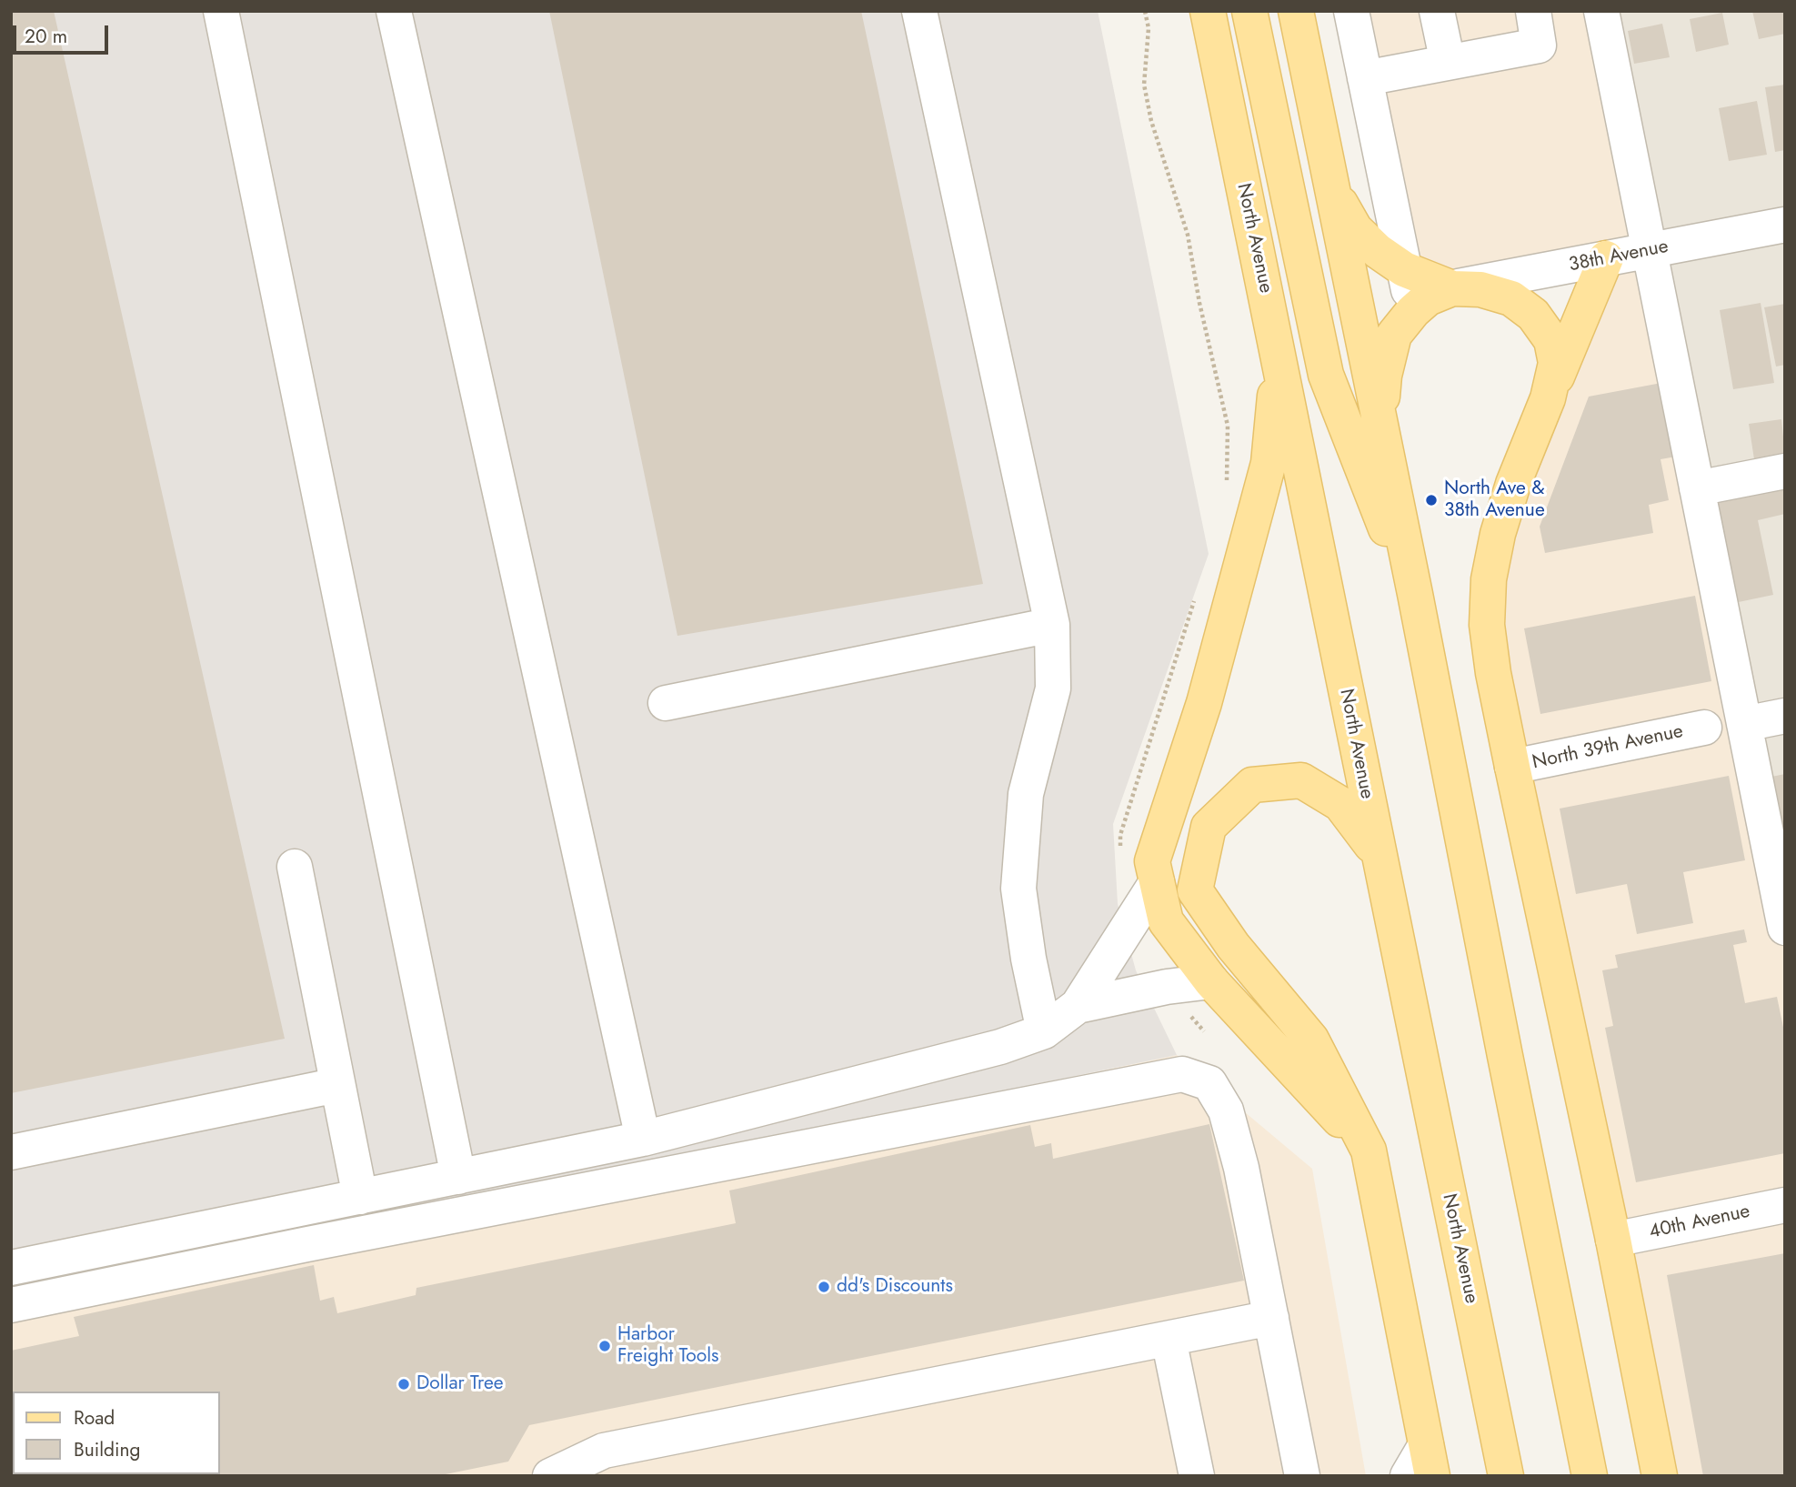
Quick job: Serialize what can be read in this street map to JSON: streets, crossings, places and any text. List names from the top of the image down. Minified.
{"streets":{"main road":["North Avenue"],"street":["38th Avenue","North 39th Avenue","40th Avenue"]},"places":["North Ave & 38th Avenue","dd's Discounts","Harbor Freight Tools","Dollar Tree"],"legend":["Road","Building"],"scale_bar":"20 m"}
